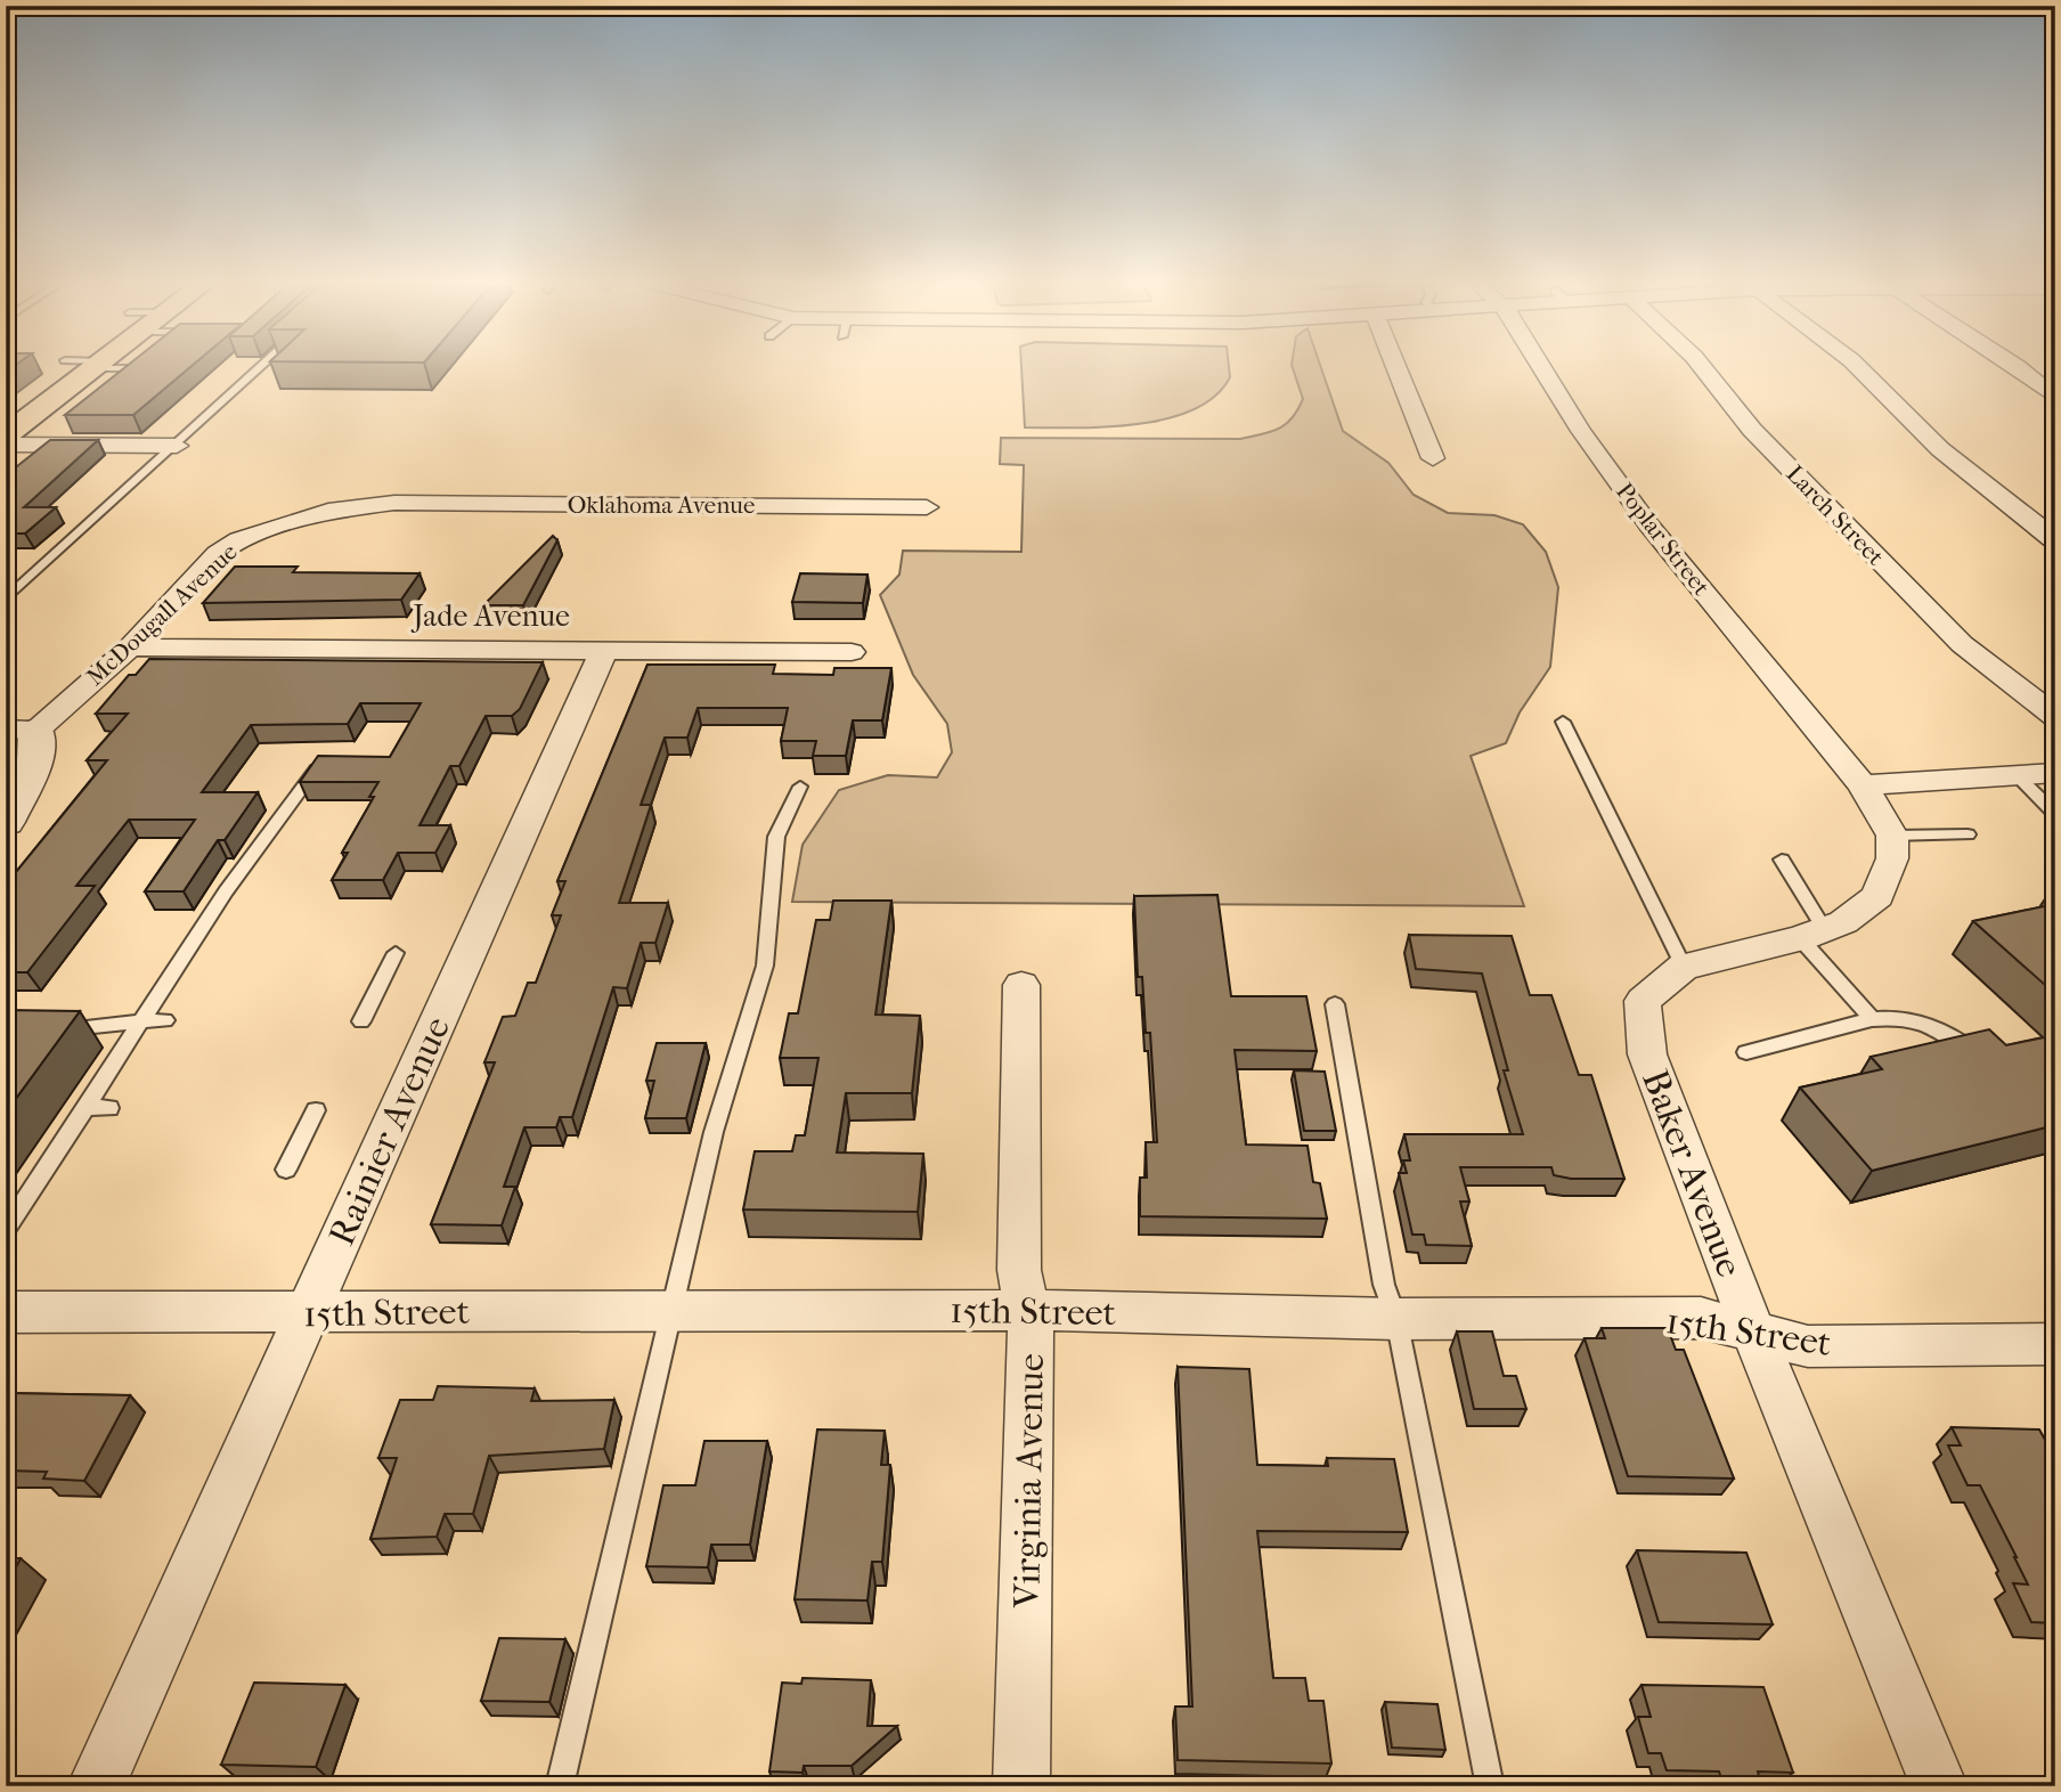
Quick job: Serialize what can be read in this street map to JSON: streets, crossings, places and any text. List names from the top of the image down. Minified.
{"streets":{"street":["Oklahoma Avenue","Larch Street","Poplar Street","McDougall Avenue","Jade Avenue","Rainier Avenue","Baker Avenue","15th Street","Virginia Avenue"]},"crossings":[["Oklahoma Avenue","McDougall Avenue"],["McDougall Avenue","Jade Avenue"],["Jade Avenue","Rainier Avenue"],["Rainier Avenue","15th Street"],["Baker Avenue","15th Street"],["15th Street","Virginia Avenue"]]}
